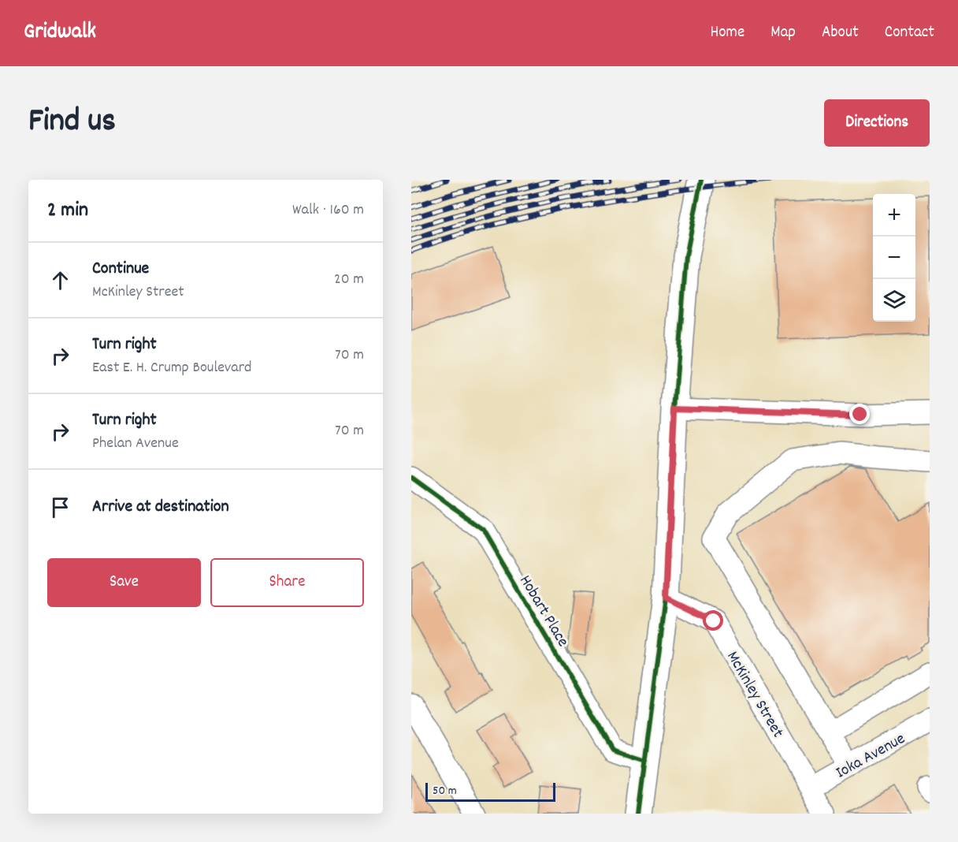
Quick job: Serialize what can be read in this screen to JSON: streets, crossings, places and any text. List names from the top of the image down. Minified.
{"streets":{"street":["Hobart Place","McKinley Street","Ioka Avenue"]},"crossings":[["McKinley Street","Ioka Avenue"]],"scale_bar":"50 m","page":{"header":"Gridwalk","nav":["Home","Map","About","Contact"],"title":"Find us","buttons":["Directions",["Save","Share"]],"heading":["2 min","Walk · 160 m"],"map_buttons":["+","−"],"list":[["Continue","McKinley Street","20 m"],["Turn right","East E. H. Crump Boulevard","70 m"],["Turn right","Phelan Avenue","70 m"],"Arrive at destination"],"scale":"50 m"}}
